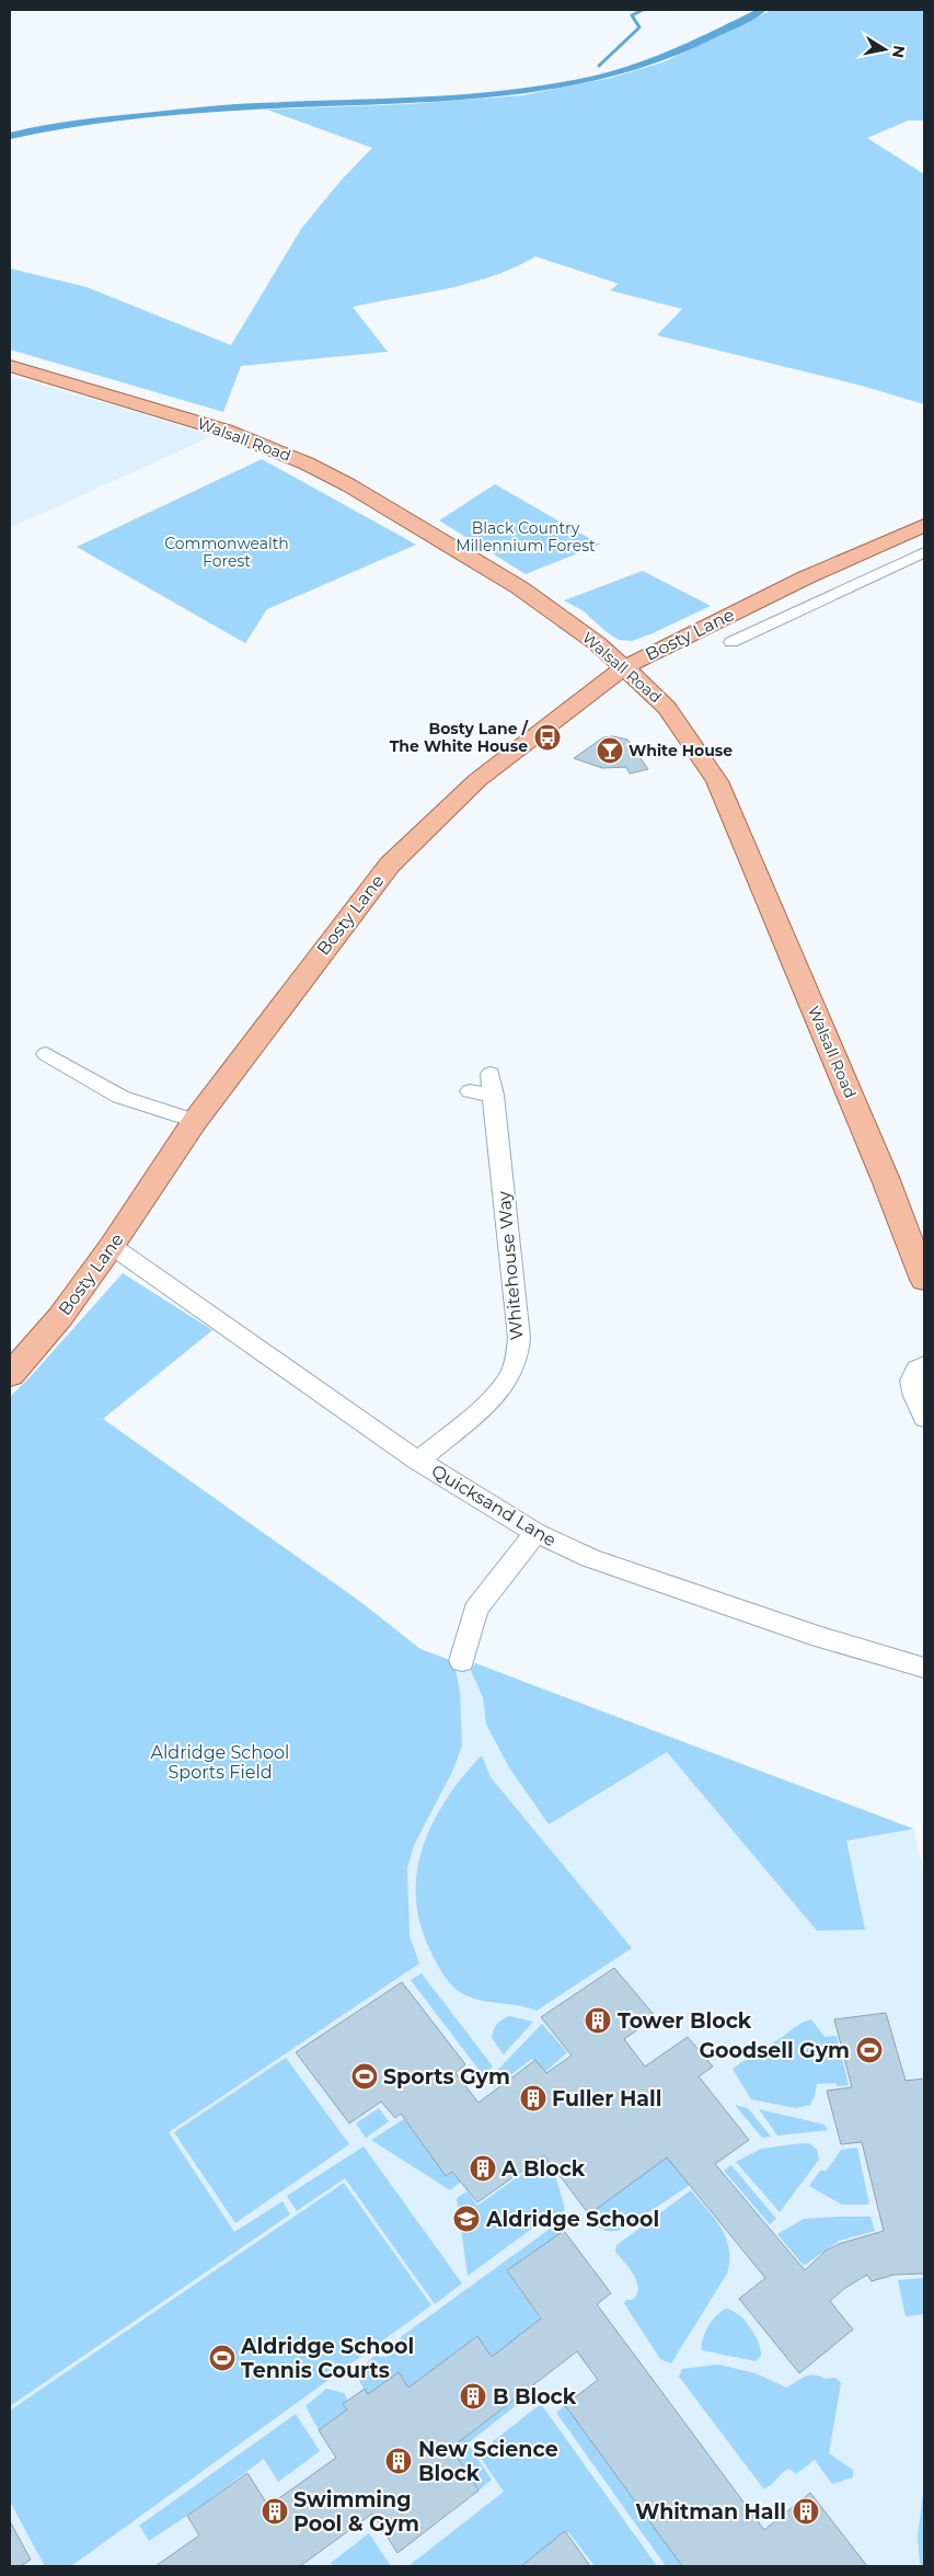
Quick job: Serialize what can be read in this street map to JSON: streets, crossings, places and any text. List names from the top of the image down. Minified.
{"streets":{"main road":["Walsall Road","Bosty Lane"],"street":["Whitehouse Way","Quicksand Lane"]},"crossings":[["Walsall Road","Bosty Lane"],["Bosty Lane","Quicksand Lane"],["Whitehouse Way","Quicksand Lane"]],"parks":["Black Country Millennium Forest","Commonwealth Forest","Aldridge School Sports Field"],"places":{"bus stop":["Bosty Lane / The White House"],"bar":["White House"],"building":["Tower Block","Fuller Hall","A Block","B Block","New Science Block","Swimming Pool & Gym","Whitman Hall"],"sports":["Goodsell Gym","Sports Gym","Aldridge School Tennis Courts"],"school or university":["Aldridge School"]},"north":"right"}
